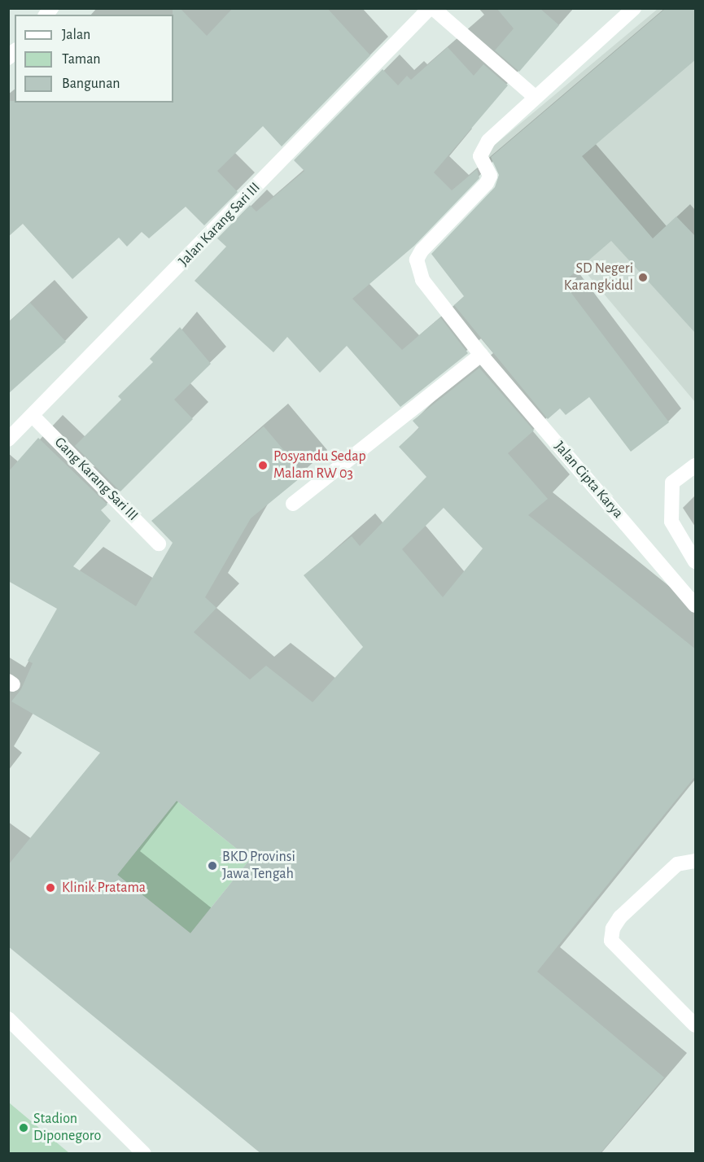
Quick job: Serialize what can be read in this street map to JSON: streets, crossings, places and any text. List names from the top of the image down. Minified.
{"streets":{"street":["Jalan Karang Sari III","Gang Karang Sari III","Jalan Cipta Karya"]},"crossings":[["Jalan Karang Sari III","Gang Karang Sari III"],["Jalan Karang Sari III","Jalan Cipta Karya"]],"places":["SD Negeri Karangkidul","Posyandu Sedap Malam RW 03","BKD Provinsi Jawa Tengah","Klinik Pratama","Stadion Diponegoro"],"legend":["Jalan","Taman","Bangunan"]}
